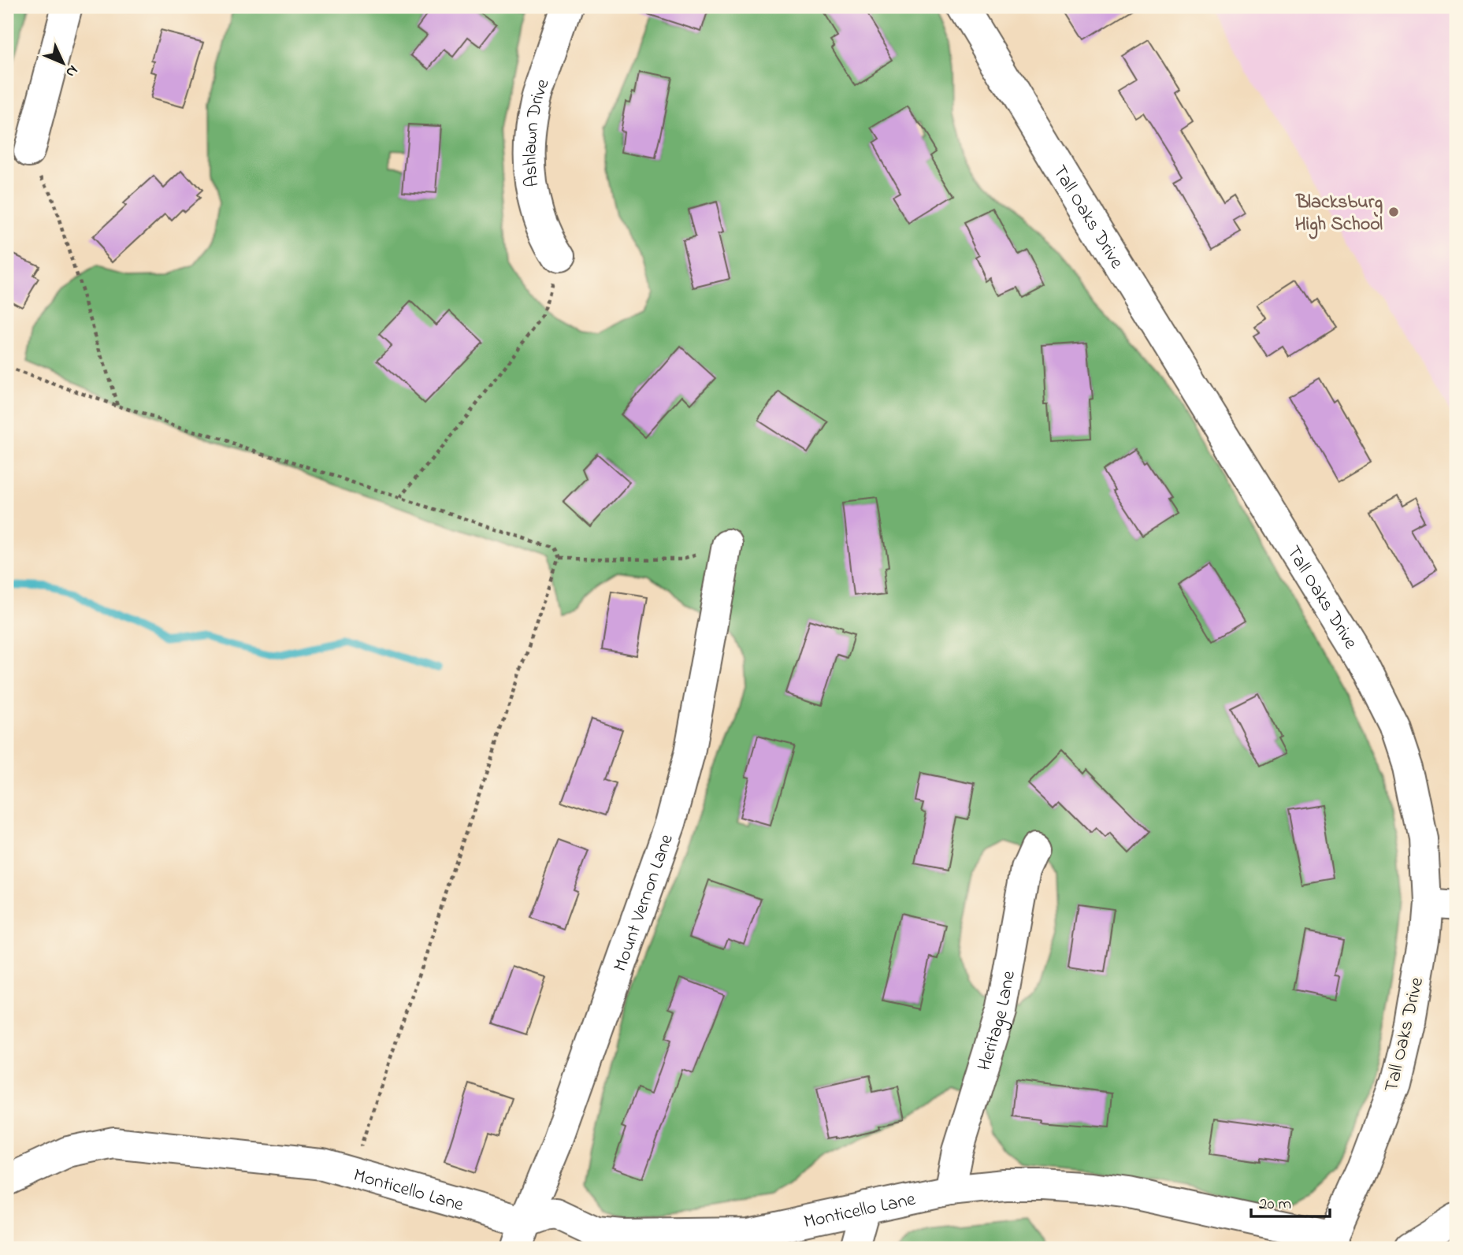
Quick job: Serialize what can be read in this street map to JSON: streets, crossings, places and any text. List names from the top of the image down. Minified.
{"streets":{"street":["Ashlawn Drive","Tall Oaks Drive","Mount Vernon Lane","Heritage Lane","Monticello Lane"]},"crossings":[["Tall Oaks Drive","Monticello Lane"],["Mount Vernon Lane","Monticello Lane"],["Heritage Lane","Monticello Lane"]],"places":["Blacksburg High School"],"scale_bar":"20 m","north":"bottom right"}
